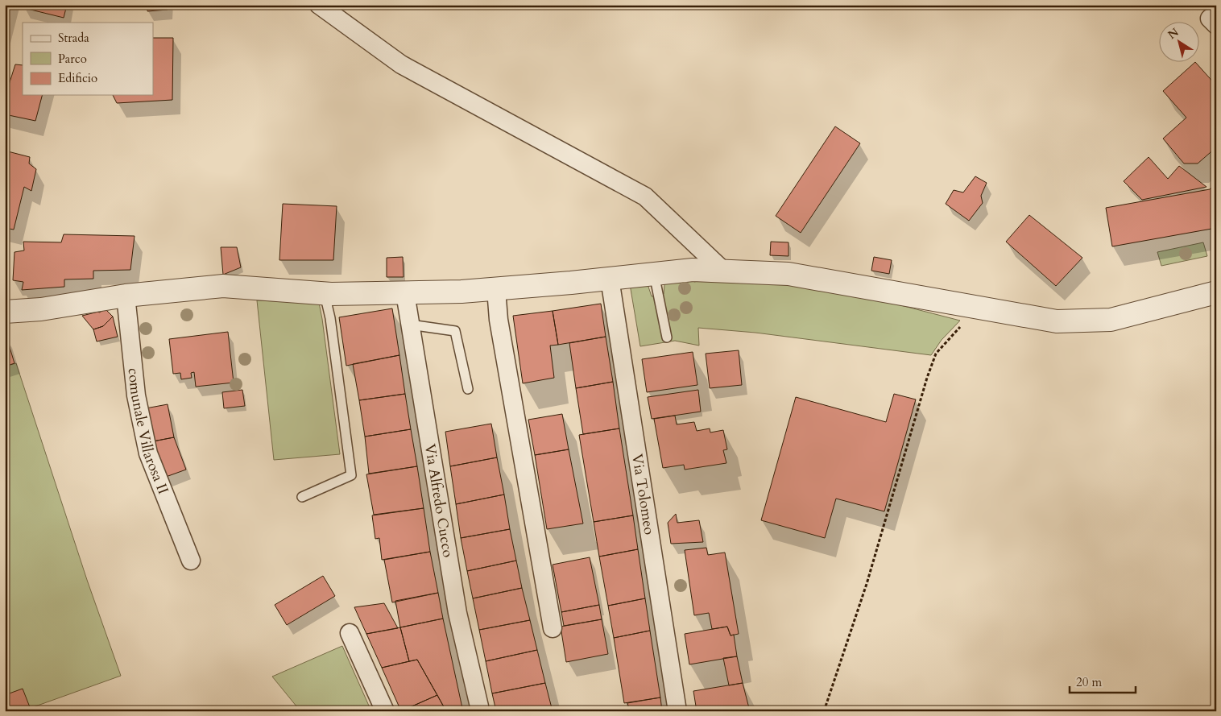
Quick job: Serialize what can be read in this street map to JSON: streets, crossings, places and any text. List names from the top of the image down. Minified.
{"streets":{"street":["comunale Villarosa II","Via Tolomeo","Via Alfredo Cucco"]},"legend":["Strada","Parco","Edificio"],"scale_bar":"20 m","north":"top left"}
